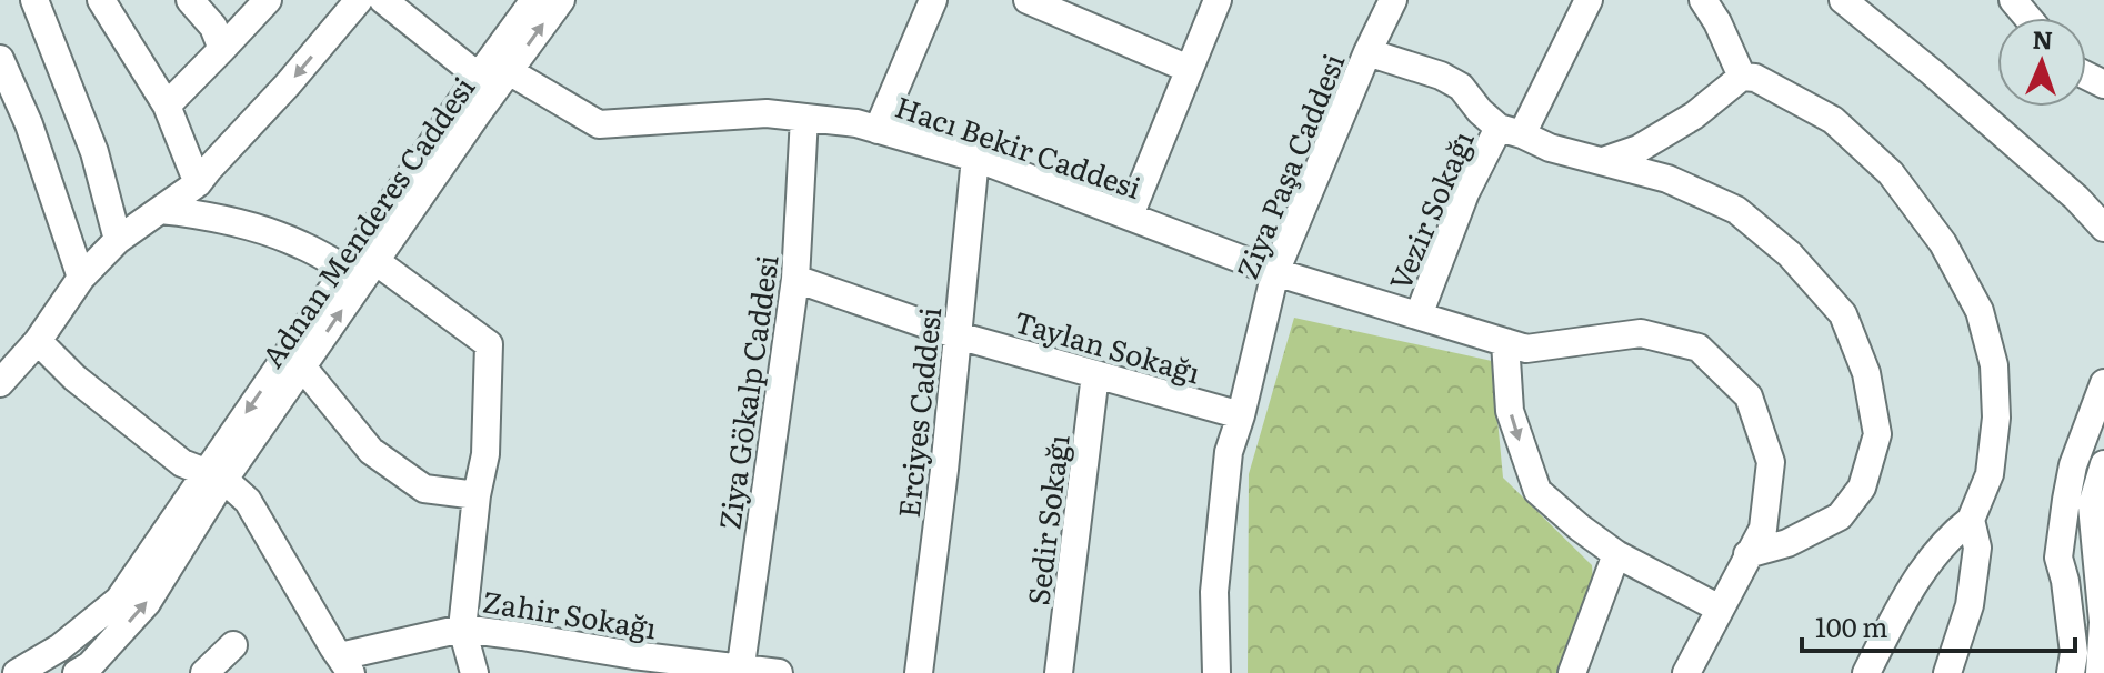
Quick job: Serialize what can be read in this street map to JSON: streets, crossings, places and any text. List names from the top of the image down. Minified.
{"streets":{"street":["Hacı Bekir Caddesi","Ziya Paşa Caddesi","Vezir Sokağı","Adnan Menderes Caddesi","Taylan Sokağı","Ziya Gökalp Caddesi","Erciyes Caddesi","Sedir Sokağı","Zahir Sokağı"]},"crossings":[["Hacı Bekir Caddesi","Ziya Paşa Caddesi"],["Hacı Bekir Caddesi","Vezir Sokağı"],["Hacı Bekir Caddesi","Adnan Menderes Caddesi"],["Hacı Bekir Caddesi","Ziya Gökalp Caddesi"],["Hacı Bekir Caddesi","Erciyes Caddesi"],["Ziya Paşa Caddesi","Taylan Sokağı"],["Taylan Sokağı","Ziya Gökalp Caddesi"],["Taylan Sokağı","Erciyes Caddesi"],["Taylan Sokağı","Sedir Sokağı"],["Ziya Gökalp Caddesi","Zahir Sokağı"]],"scale_bar":"100 m","north":"top"}
